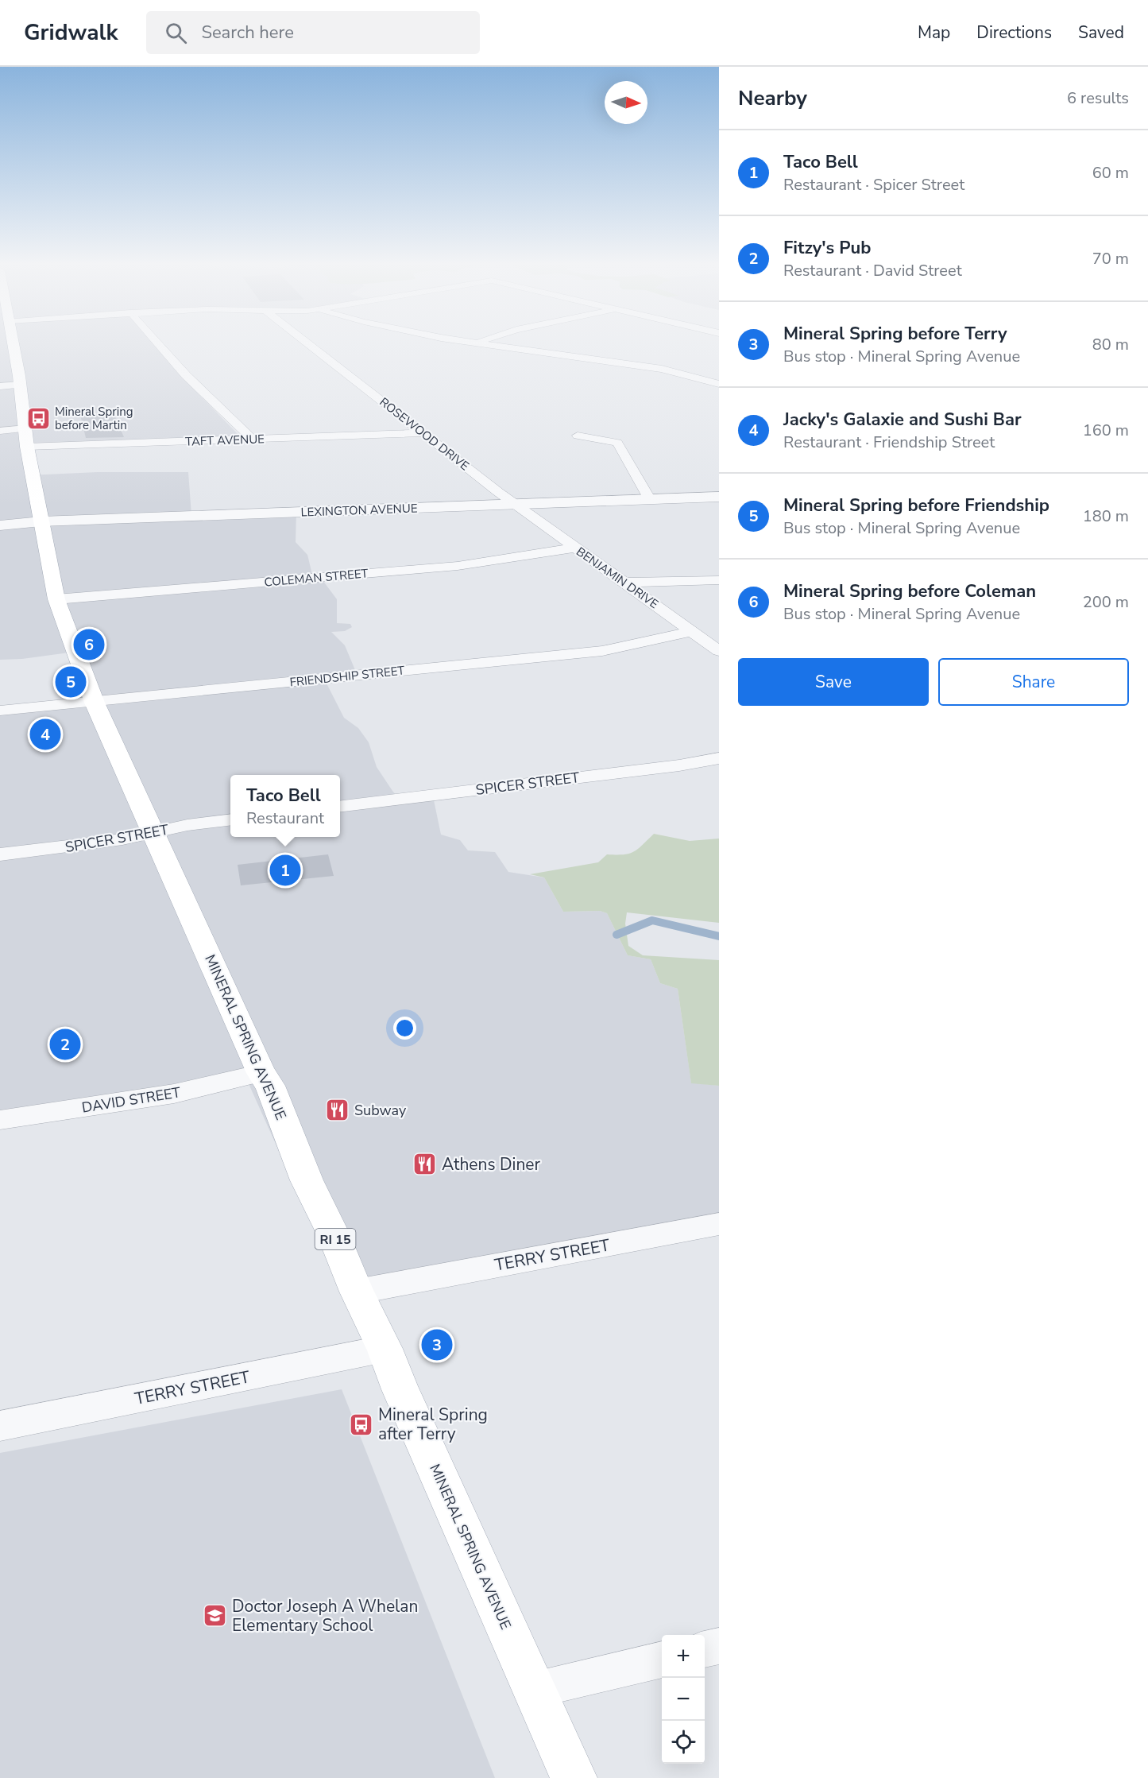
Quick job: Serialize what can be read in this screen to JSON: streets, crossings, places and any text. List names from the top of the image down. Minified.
{"streets":{"main road":["MINERAL SPRING AVENUE","RI 15"],"street":["ROSEWOOD DRIVE","TAFT AVENUE","LEXINGTON AVENUE","COLEMAN STREET","BENJAMIN DRIVE","FRIENDSHIP STREET","SPICER STREET","DAVID STREET","TERRY STREET"]},"crossings":[["ROSEWOOD DRIVE","TAFT AVENUE"],["ROSEWOOD DRIVE","LEXINGTON AVENUE"],["ROSEWOOD DRIVE","BENJAMIN DRIVE"],["TAFT AVENUE","MINERAL SPRING AVENUE"],["LEXINGTON AVENUE","BENJAMIN DRIVE"],["LEXINGTON AVENUE","MINERAL SPRING AVENUE"],["COLEMAN STREET","BENJAMIN DRIVE"],["COLEMAN STREET","MINERAL SPRING AVENUE"],["BENJAMIN DRIVE","FRIENDSHIP STREET"],["FRIENDSHIP STREET","MINERAL SPRING AVENUE"],["SPICER STREET","MINERAL SPRING AVENUE"],["MINERAL SPRING AVENUE","DAVID STREET"],["MINERAL SPRING AVENUE","TERRY STREET"]],"places":{"bus stop":["Mineral Spring before Martin","Mineral Spring after Terry"],"restaurant":["Subway","Athens Diner"],"school or university":["Doctor Joseph A Whelan Elementary School"]},"north":"right","page":{"header":"Gridwalk","search":"Search here","nav":["Map","Directions","Saved"],"heading":["Nearby","6 results"],"list":[{"mark":"1","name":"Taco Bell","note":"Restaurant · Spicer Street","value":"60 m"},{"mark":"2","name":"Fitzy's Pub","note":"Restaurant · David Street","value":"70 m"},{"mark":"3","name":"Mineral Spring before Terry","note":"Bus stop · Mineral Spring Avenue","value":"80 m"},{"mark":"4","name":"Jacky's Galaxie and Sushi Bar","note":"Restaurant · Friendship Street","value":"160 m"},{"mark":"5","name":"Mineral Spring before Friendship","note":"Bus stop · Mineral Spring Avenue","value":"180 m"},{"mark":"6","name":"Mineral Spring before Coleman","note":"Bus stop · Mineral Spring Avenue","value":"200 m"}],"pins":["6","5","4","1","2","3"],"buttons":["Save","Share"],"popup":["Taco Bell","Restaurant"],"map_buttons":["+","−"]}}
